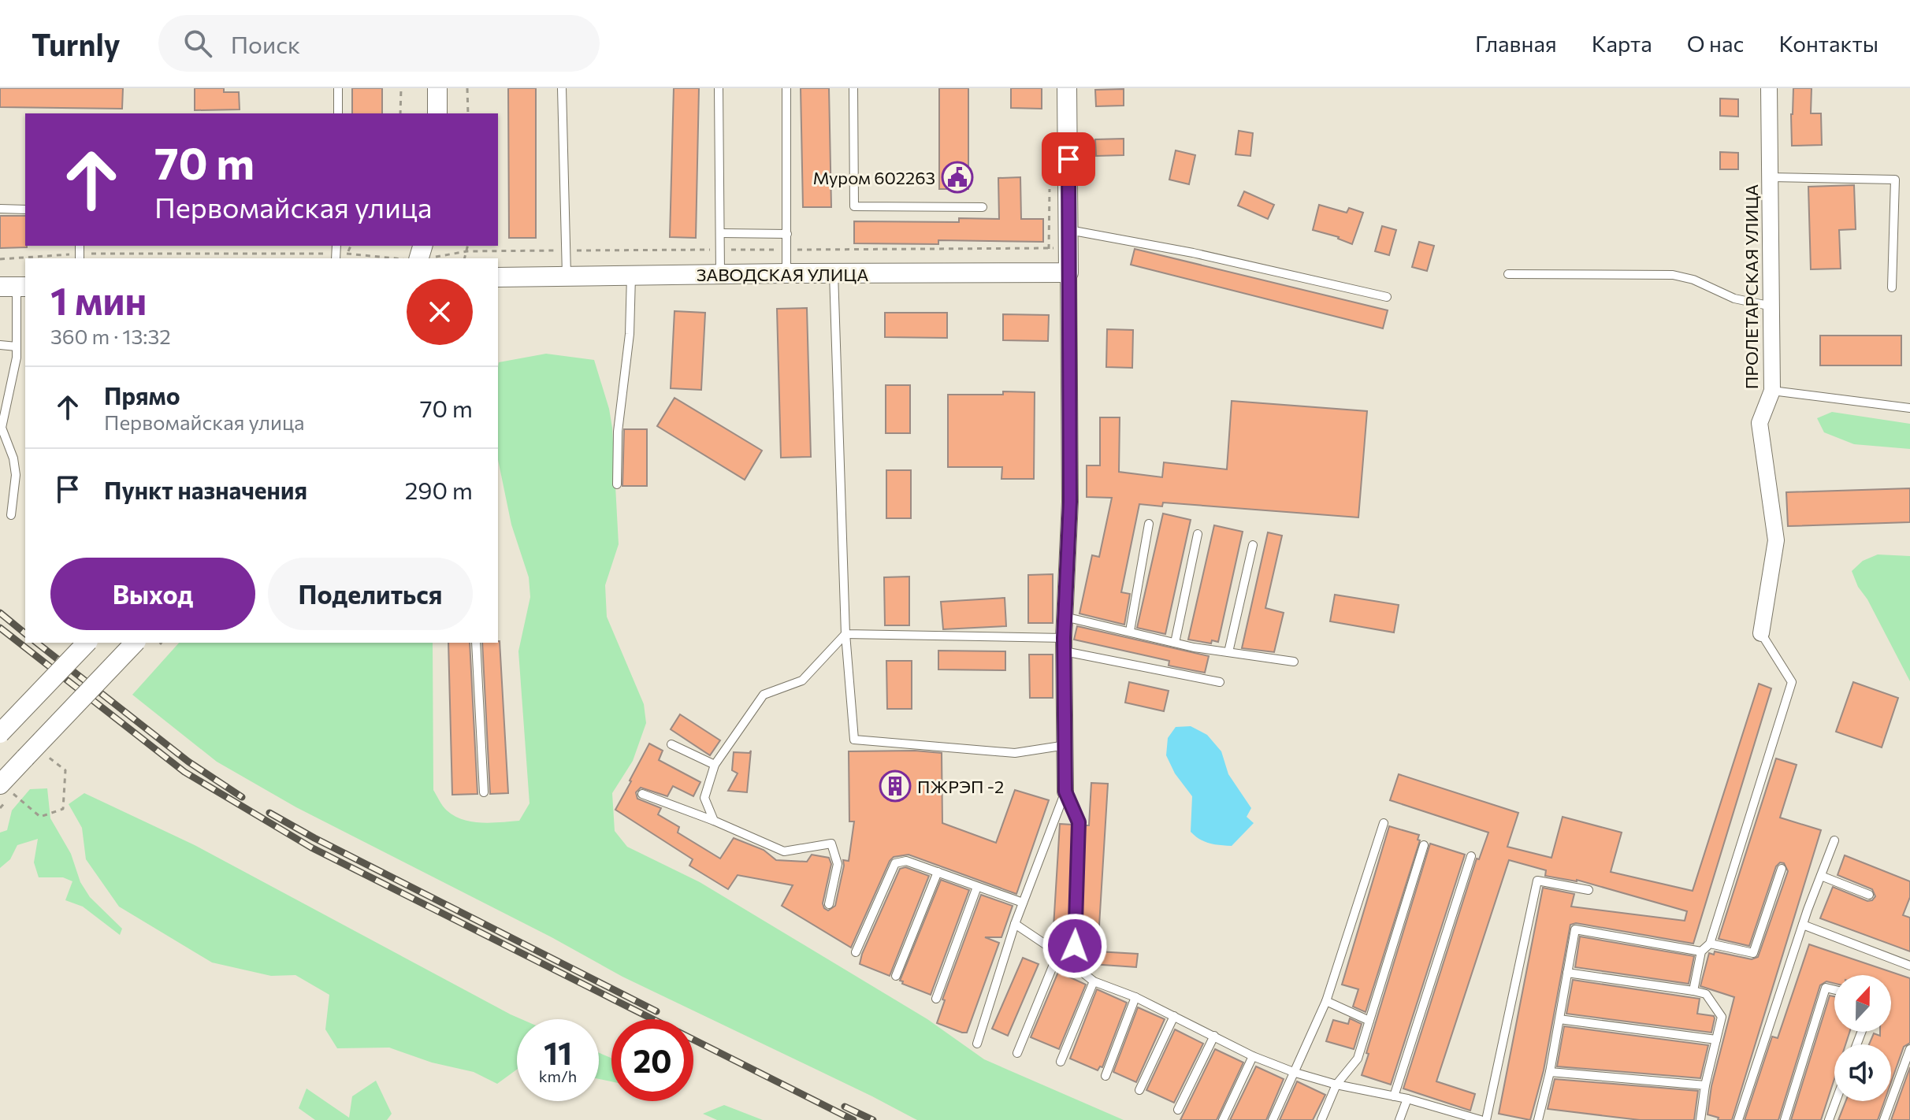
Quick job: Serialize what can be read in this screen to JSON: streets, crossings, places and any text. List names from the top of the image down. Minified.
{"streets":{"street":["ЗАВОДСКАЯ УЛИЦА","ПРОЛЕТАРСКАЯ УЛИЦА"]},"places":{"public building":["Муром 602263"],"building":["ПЖРЭП -2"]},"north":"top","page":{"header":"Turnly","search":"Поиск","nav":["Главная","Карта","О нас","Контакты"],"turn":["70 m","Первомайская улица"],"heading":["1 мин","360 m · 13:32"],"list":[{"name":"Прямо","note":"Первомайская улица","value":"70 m"},{"name":"Пункт назначения","value":"290 m"}],"buttons":["Выход","Поделиться"],"speed":"11 km/h","limit":"20"}}
